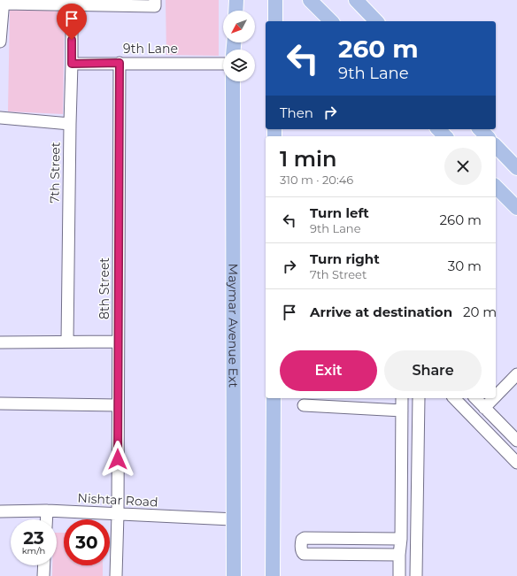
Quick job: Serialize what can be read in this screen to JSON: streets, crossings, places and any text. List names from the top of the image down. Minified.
{"streets":{"main road":["Maymar Avenue Ext"],"street":["9th Lane","7th Street","8th Street","Nishtar Road"]},"crossings":[["9th Lane","7th Street"],["9th Lane","8th Street"],["8th Street","Nishtar Road"],["Maymar Avenue Ext","Nishtar Road"]],"north":"bottom left","page":{"turn":["260 m","9th Lane"],"then":"Then","heading":["1 min","310 m · 20:46"],"list":[{"name":"Turn left","note":"9th Lane","value":"260 m"},{"name":"Turn right","note":"7th Street","value":"30 m"},{"name":"Arrive at destination","value":"20 m"}],"buttons":["Exit","Share"],"speed":"23 km/h","limit":"30"}}
